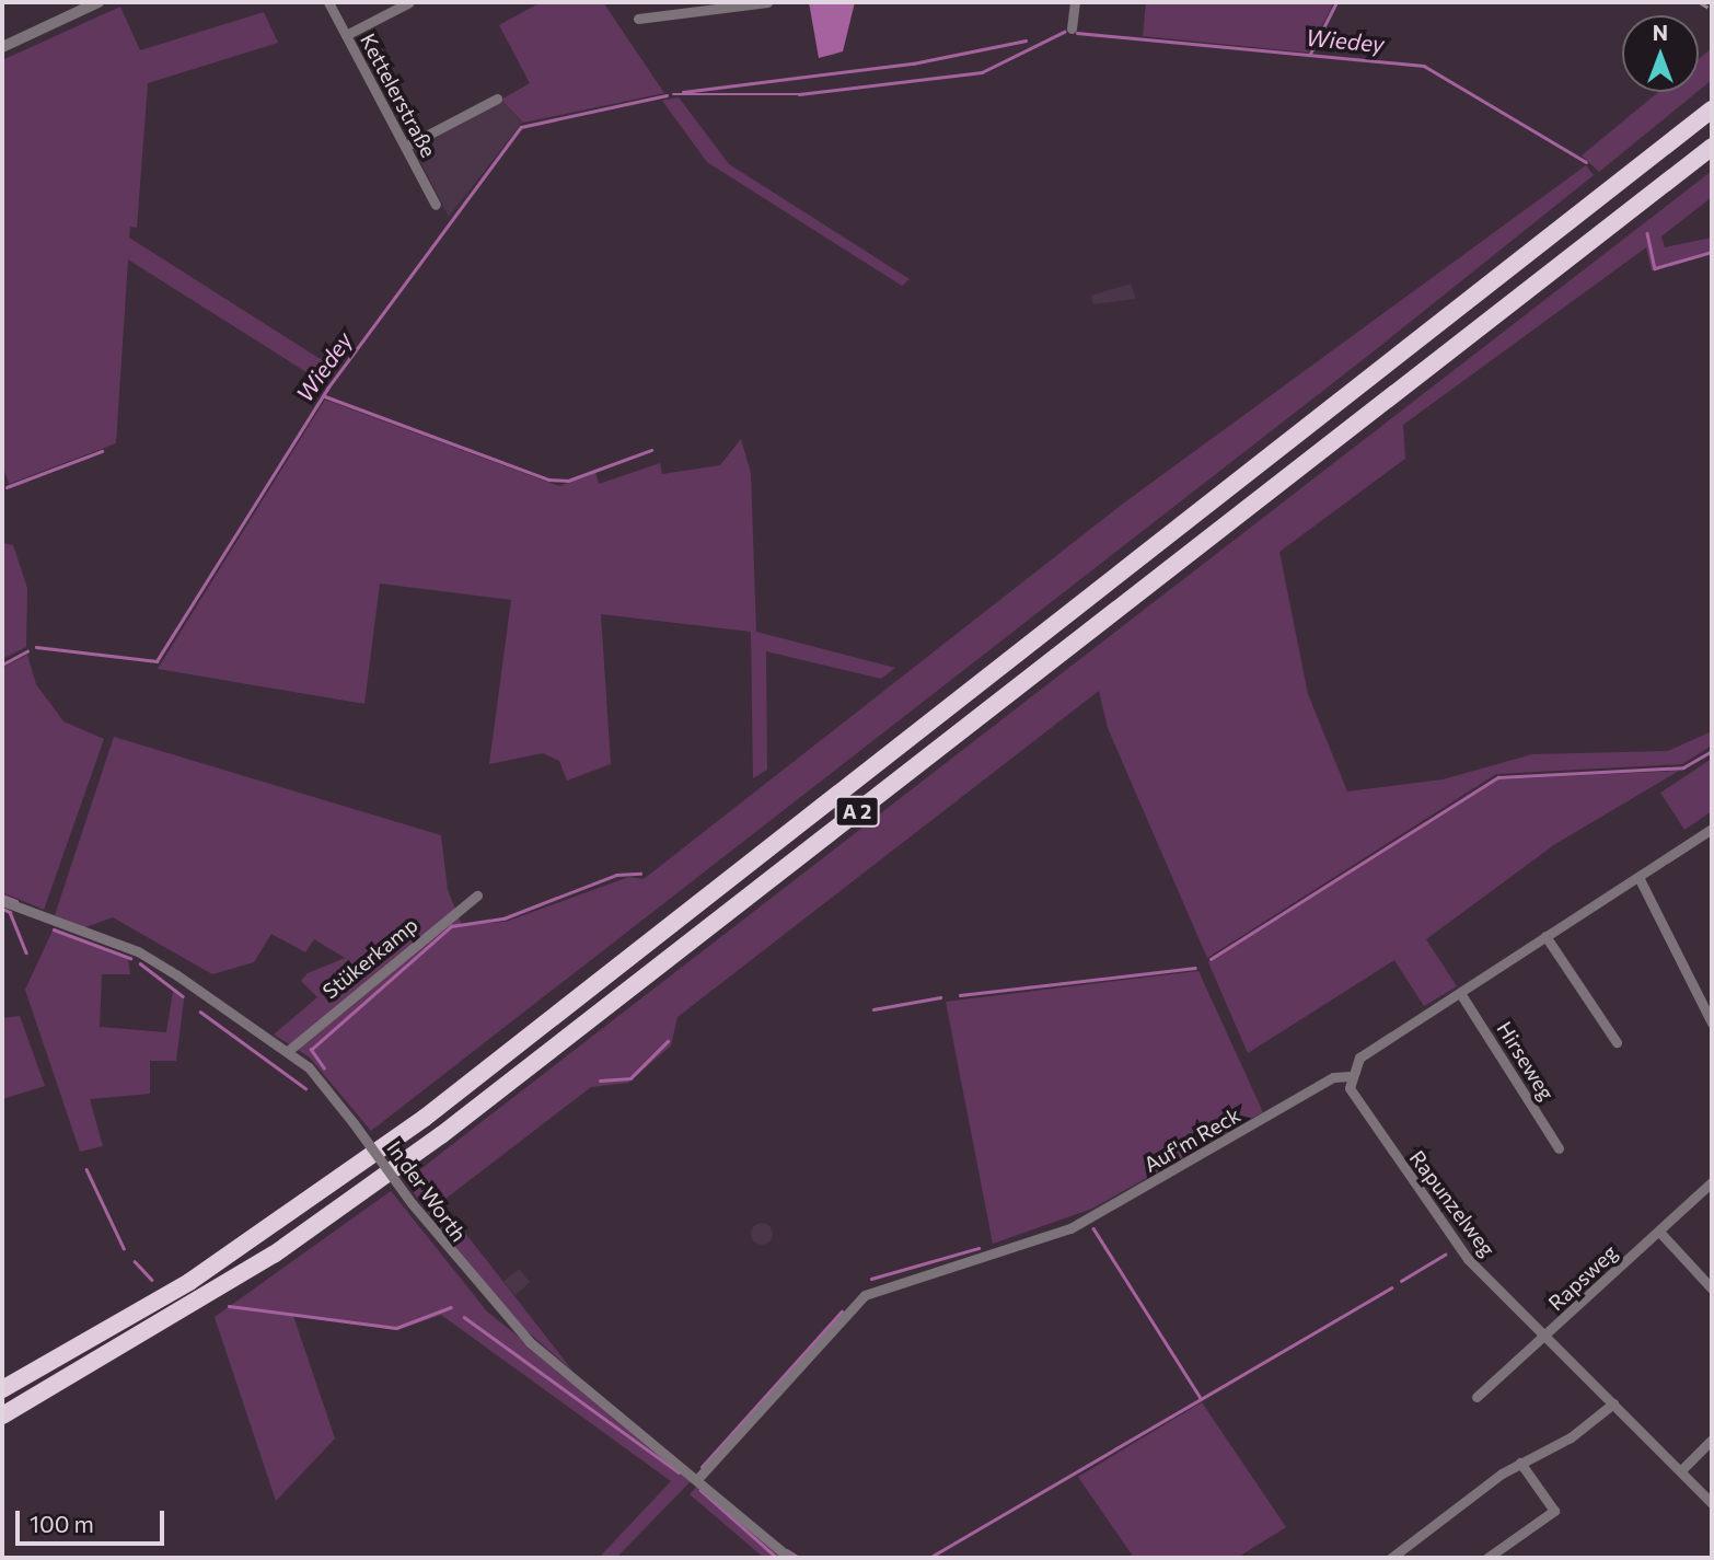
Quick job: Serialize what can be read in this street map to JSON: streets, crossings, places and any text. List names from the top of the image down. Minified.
{"streets":{"highway":["A 2"],"street":["Kettelerstraße","Stükerkamp","Hirseweg","Auf'm Reck","In der Worth","Rapunzelweg","Rapsweg"]},"crossings":[["Stükerkamp","In der Worth"],["Auf'm Reck","In der Worth"],["Auf'm Reck","Rapunzelweg"],["Rapunzelweg","Rapsweg"]],"water":["Wiedey"],"scale_bar":"100 m","north":"top"}
